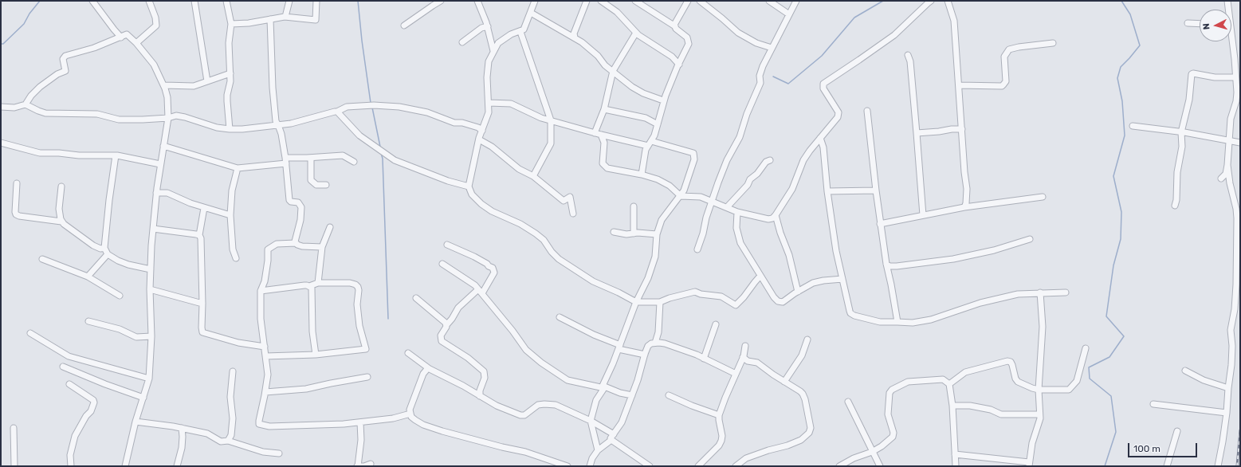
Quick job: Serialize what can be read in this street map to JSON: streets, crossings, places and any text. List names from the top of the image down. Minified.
{"scale_bar":"100 m","north":"left"}
